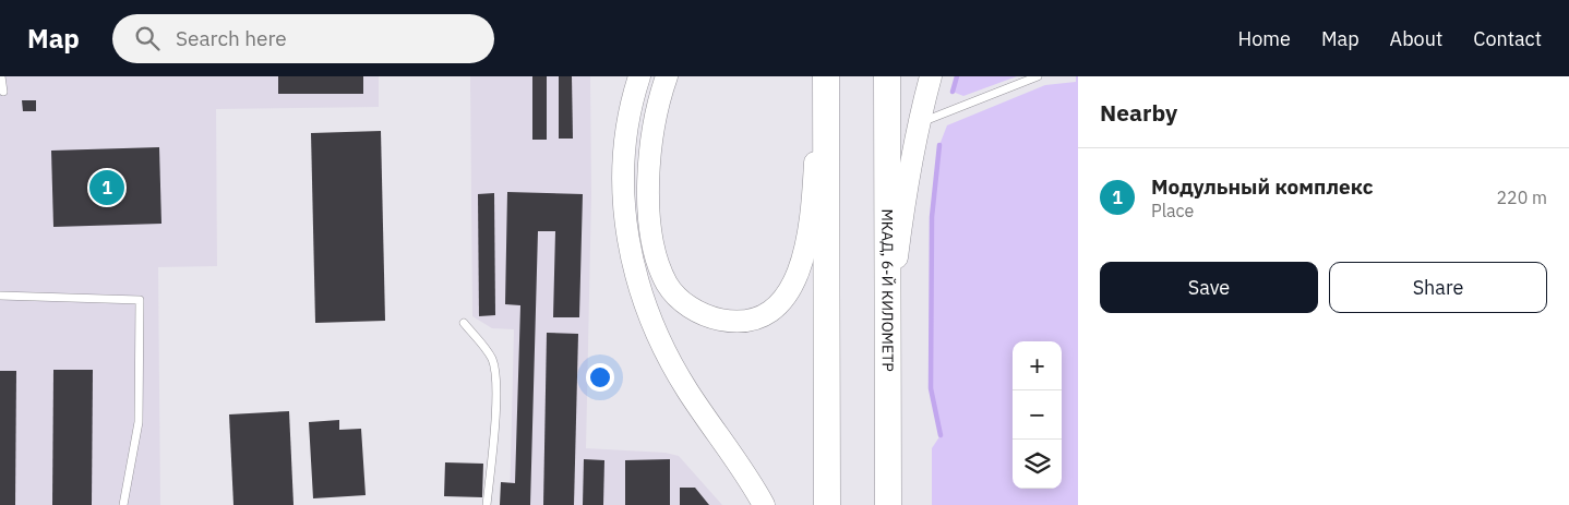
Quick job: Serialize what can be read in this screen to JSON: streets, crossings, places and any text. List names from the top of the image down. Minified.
{"streets":{"highway":["МКАД, 6-Й КИЛОМЕТР"]},"page":{"header":"Map","search":"Search here","nav":["Home","Map","About","Contact"],"heading":"Nearby","list":[{"mark":"1","name":"Модульный комплекс","note":"Place","value":"220 m"}],"pins":"1","buttons":["Save","Share"],"map_buttons":["+","−"]}}
